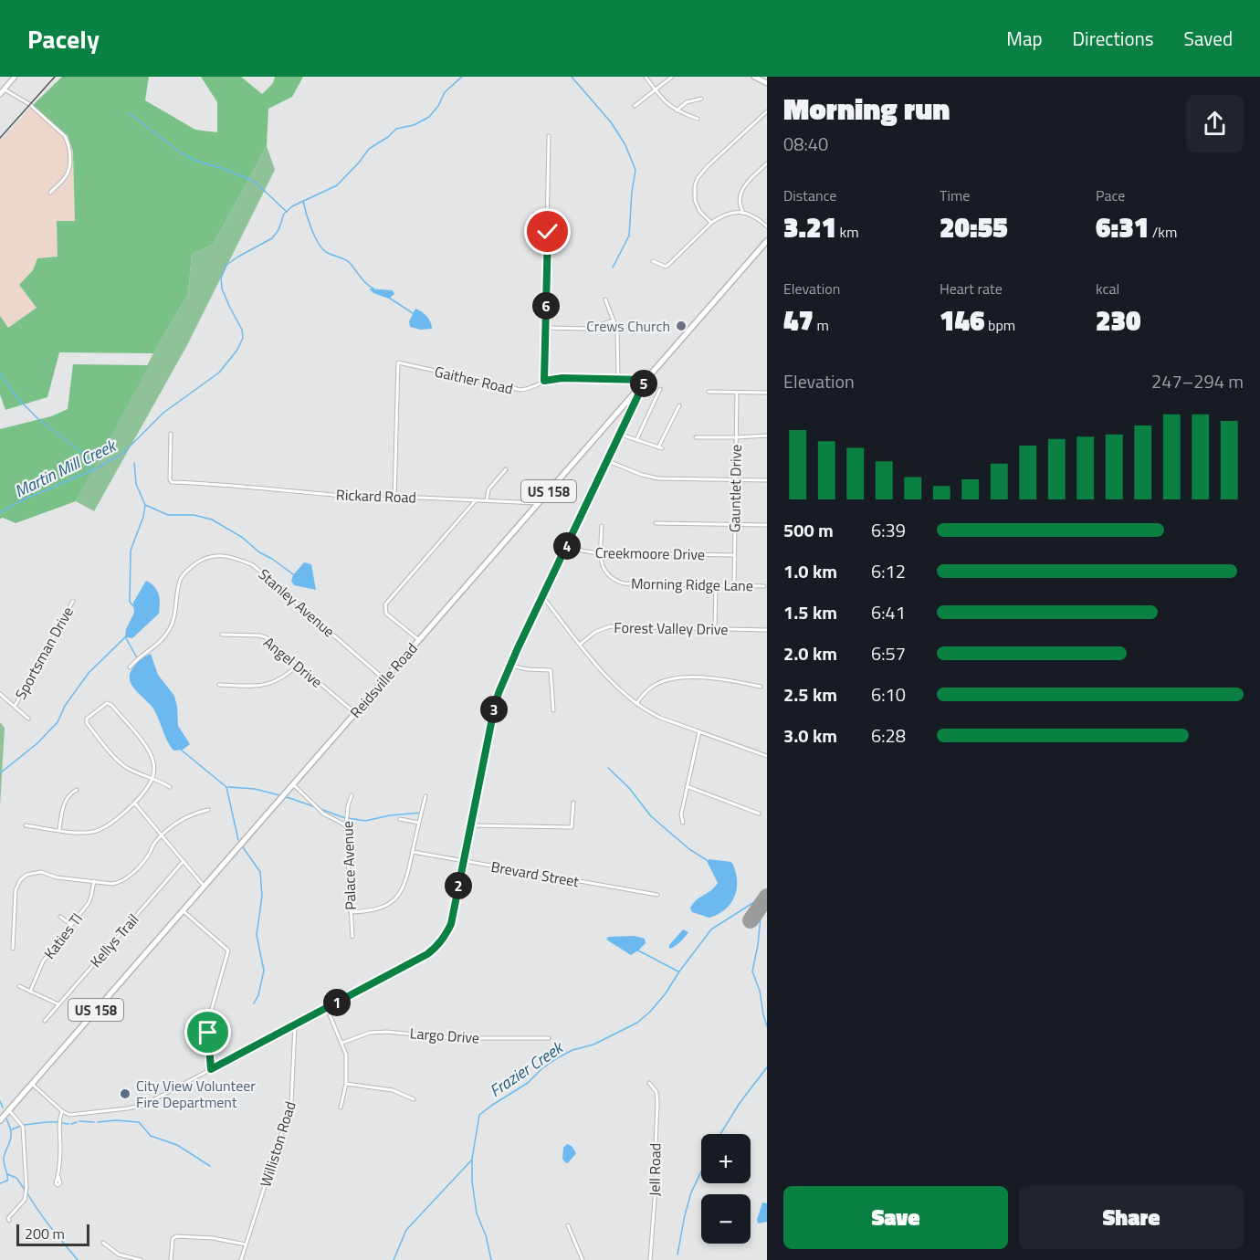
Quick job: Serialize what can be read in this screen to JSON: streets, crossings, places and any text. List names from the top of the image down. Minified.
{"streets":{"highway":["US 158","Reidsville Road"],"street":["Gaither Road","Gauntlet Drive","Rickard Road","Creekmoore Drive","Morning Ridge Lane","Stanley Avenue","Forest Valley Drive","Sportsman Drive","Angel Drive","Palace Avenue","Brevard Street","Katies Tl","Kellys Trail","Largo Drive","Williston Road","Jell Road"]},"crossings":[["Gaither Road","Rickard Road"],["Gaither Road","Reidsville Road"],["Gauntlet Drive","Creekmoore Drive"],["Gauntlet Drive","Morning Ridge Lane"],["Rickard Road","Reidsville Road"],["Creekmoore Drive","Morning Ridge Lane"],["Stanley Avenue","Reidsville Road"],["Angel Drive","Reidsville Road"]],"water":["Martin Mill Creek","Frazier Creek"],"places":["Crews Church","City View Volunteer Fire Department"],"scale_bar":"200 m","page":{"header":"Pacely","nav":["Map","Directions","Saved"],"heading":["Morning run","08:40"],"stats":[["Distance","3.21 km"],["Time","20:55"],["Pace","6:31 /km"],["Elevation","47 m"],["Heart rate","146 bpm"],["kcal","230"]],"pins":["6","5","4","3","2","1"],"chart":["Elevation","247–294 m"],"list":[{"name":"500 m","note":"6:39"},{"name":"1.0 km","note":"6:12"},{"name":"1.5 km","note":"6:41"},{"name":"2.0 km","note":"6:57"},{"name":"2.5 km","note":"6:10"},{"name":"3.0 km","note":"6:28"}],"map_buttons":["+","−"],"buttons":["Save","Share"],"scale":"200 m"}}
